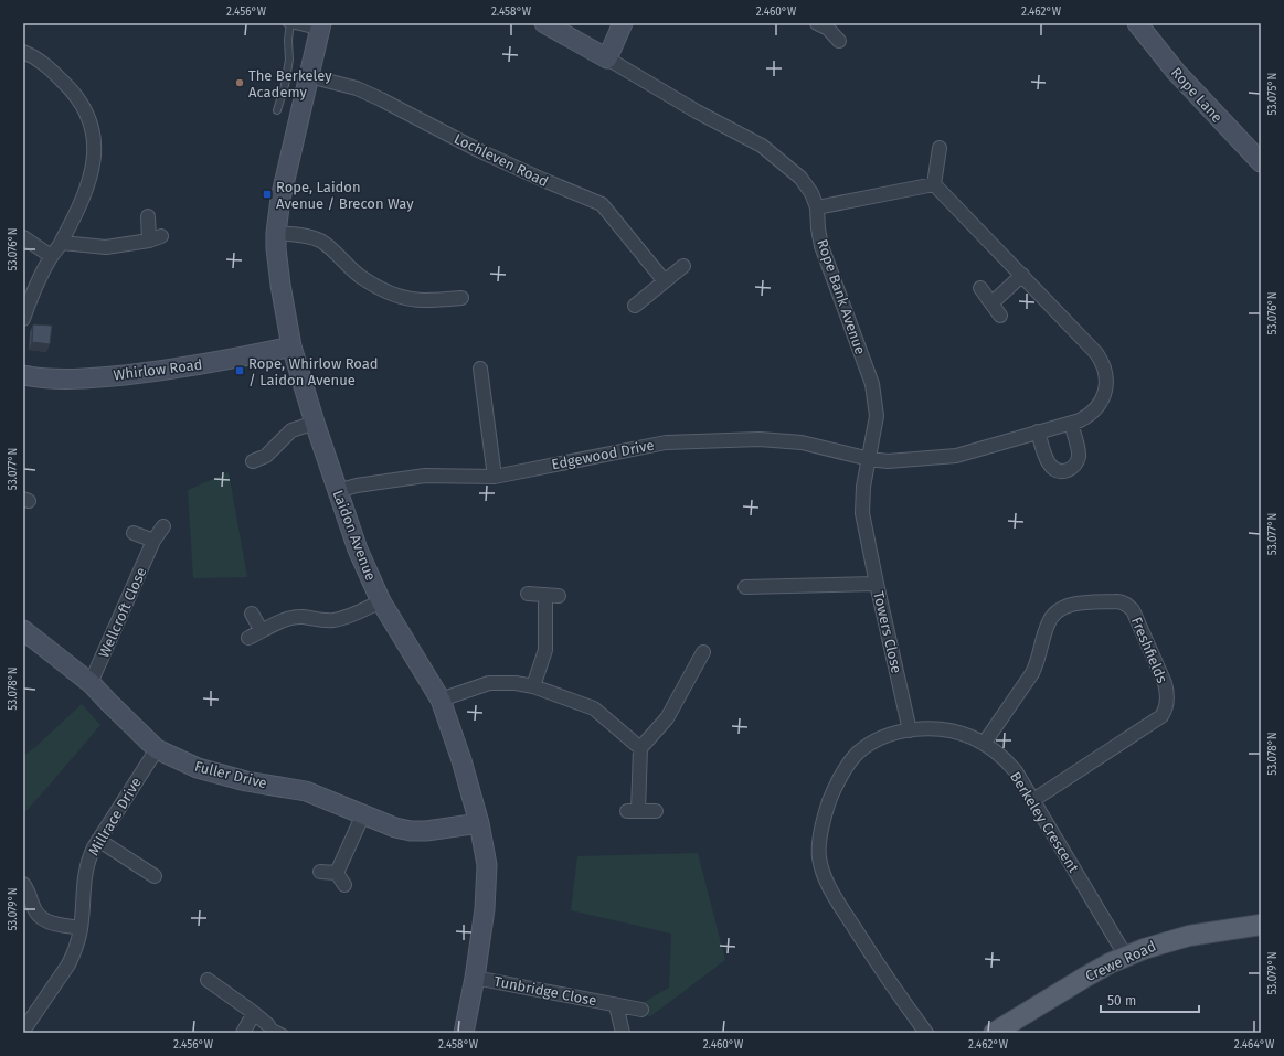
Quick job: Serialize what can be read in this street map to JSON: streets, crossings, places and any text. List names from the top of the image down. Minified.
{"streets":{"main road":["Crewe Road"],"street":["Rope Lane","Lochleven Road","Rope Bank Avenue","Whirlow Road","Edgewood Drive","Laidon Avenue","Wellcroft Close","Towers Close","Freshfields","Fuller Drive","Millrace Drive","Berkeley Crescent","Tunbridge Close"]},"crossings":[["Lochleven Road","Laidon Avenue"],["Rope Bank Avenue","Edgewood Drive"],["Rope Bank Avenue","Towers Close"],["Whirlow Road","Laidon Avenue"],["Edgewood Drive","Laidon Avenue"],["Laidon Avenue","Fuller Drive"],["Laidon Avenue","Tunbridge Close"],["Wellcroft Close","Fuller Drive"],["Towers Close","Berkeley Crescent"],["Freshfields","Berkeley Crescent"],["Fuller Drive","Millrace Drive"],["Berkeley Crescent","Crewe Road"]],"places":{"other":["The Berkeley Academy"],"transit":["Rope, Laidon Avenue / Brecon Way","Rope, Whirlow Road / Laidon Avenue"]},"scale_bar":"50 m","coordinates":["2.456°W","2.458°W","2.460°W","2.462°W","53.075°N","53.076°N","53.077°N","53.078°N","53.079°N","2.464°W"]}
